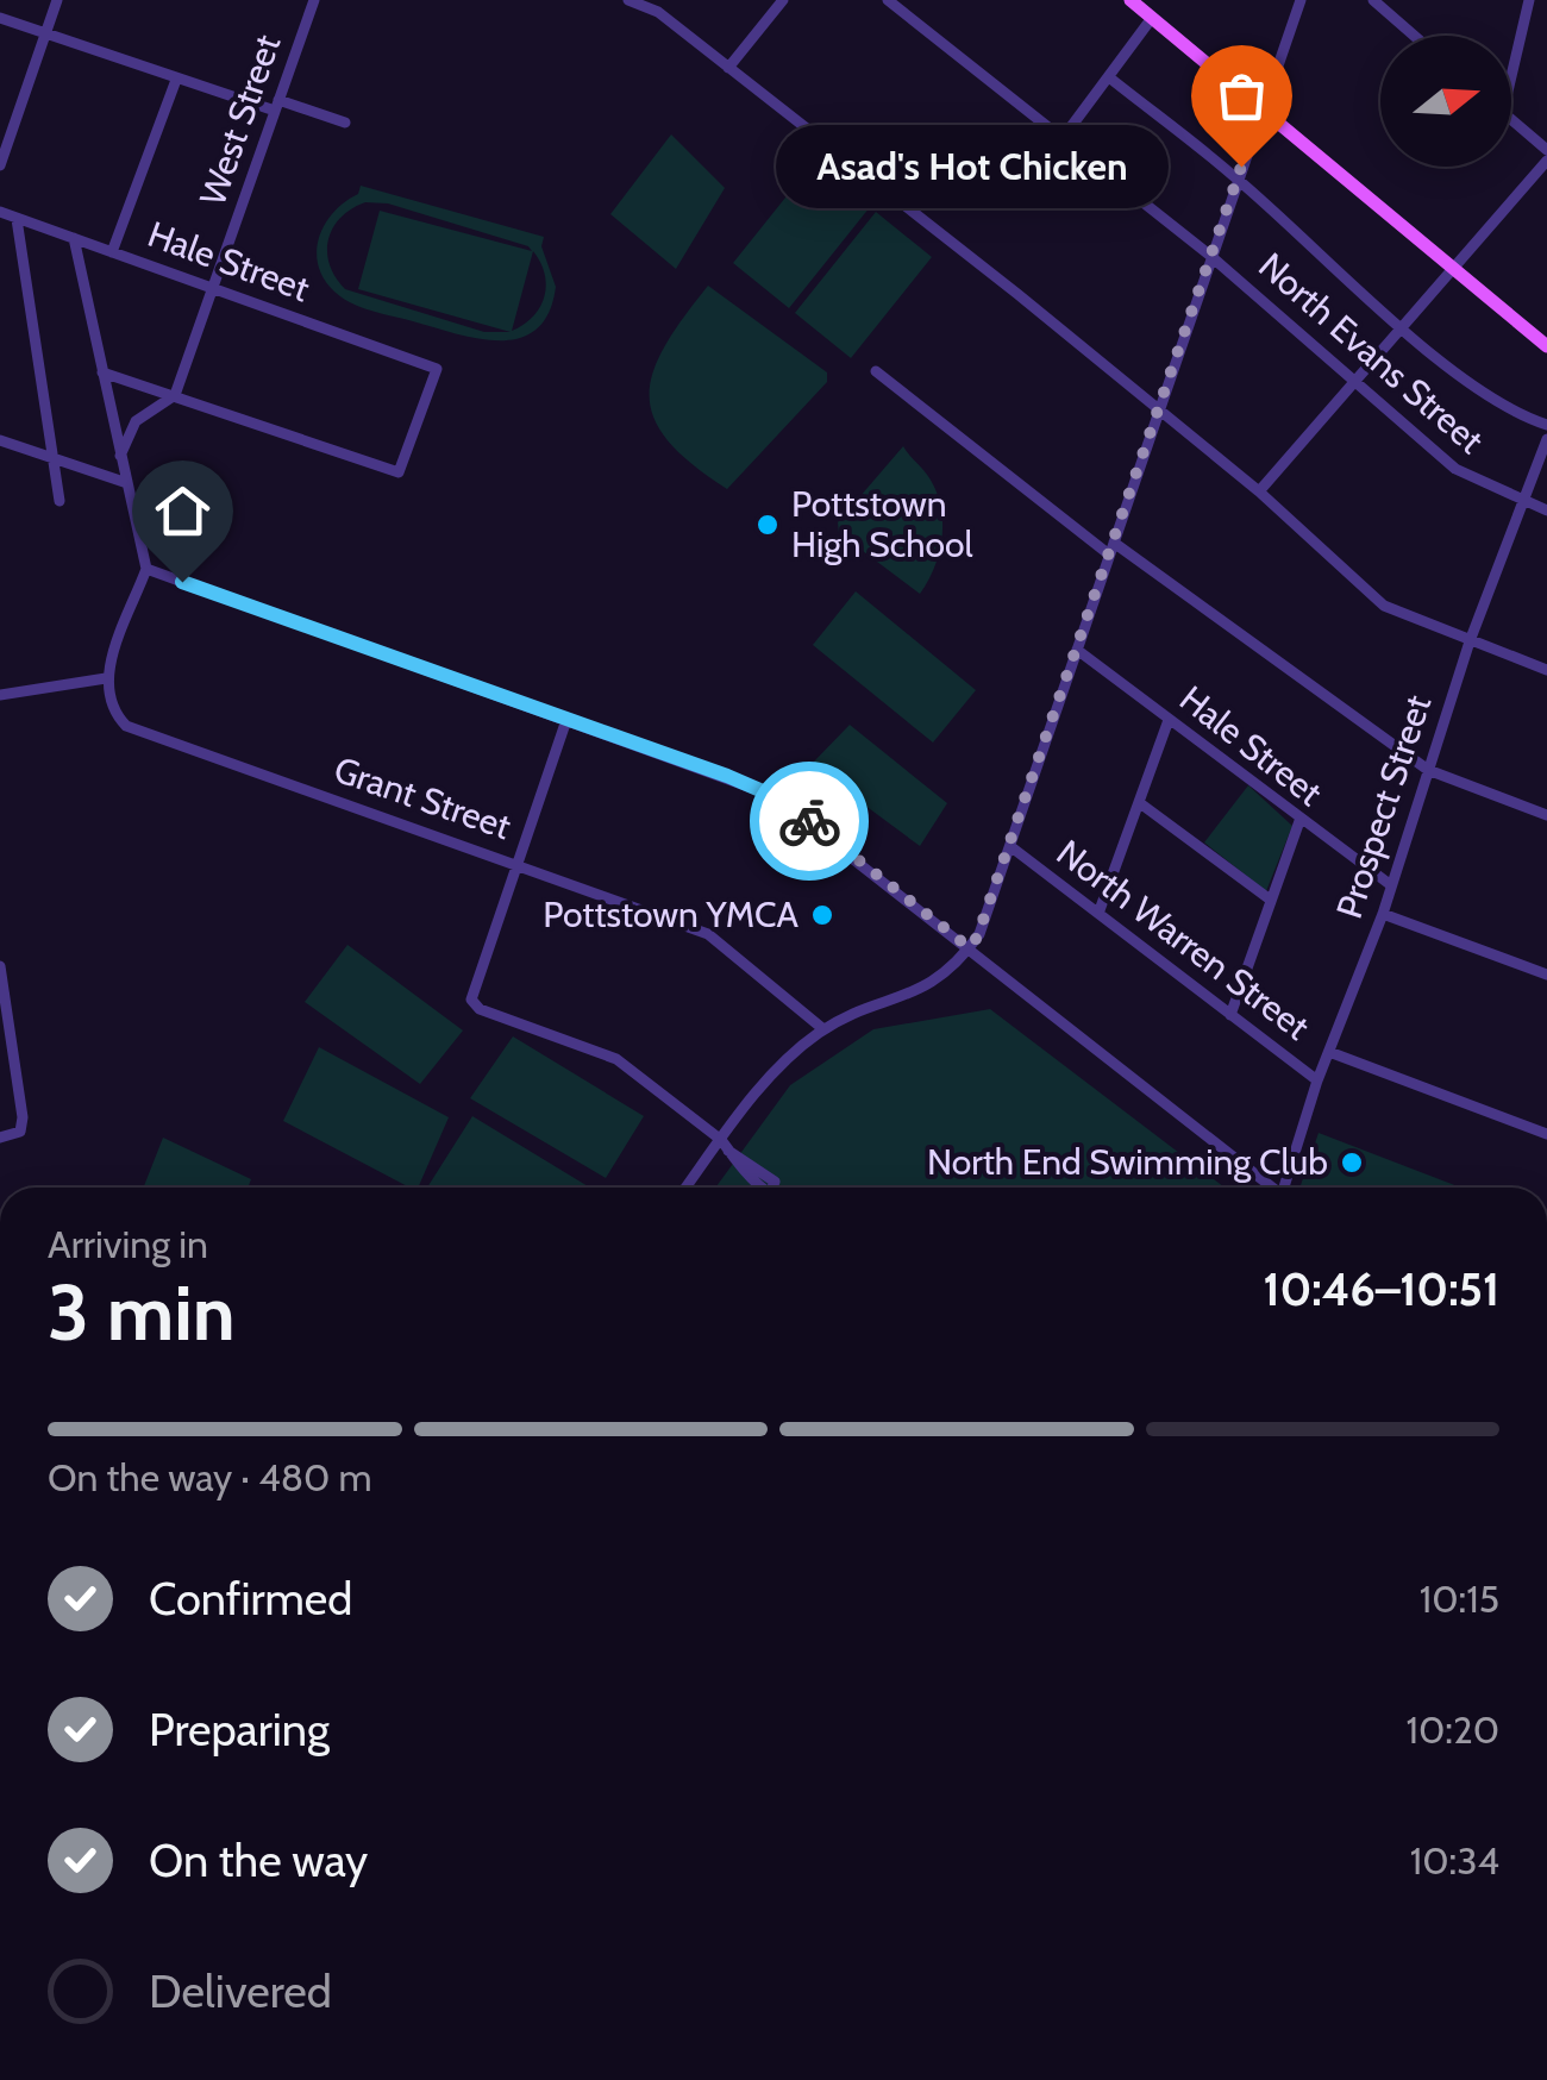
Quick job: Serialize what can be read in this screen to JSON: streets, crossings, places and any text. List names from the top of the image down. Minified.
{"streets":{"street":["West Street","Hale Street","North Evans Street","Grant Street","Prospect Street","North Warren Street"]},"crossings":[["West Street","Hale Street"],["Hale Street","Prospect Street"],["North Evans Street","Prospect Street"],["Prospect Street","North Warren Street"]],"places":["Asad's Hot Chicken","Pottstown High School","Pottstown YMCA","North End Swimming Club"],"north":"right","page":{"bubble":"Asad's Hot Chicken","heading":["3 min","Arriving in","10:46–10:51"],"bar":"On the way · 480 m","list":[["Confirmed","10:15"],["Preparing","10:20"],["On the way","10:34"],"Delivered"]}}
